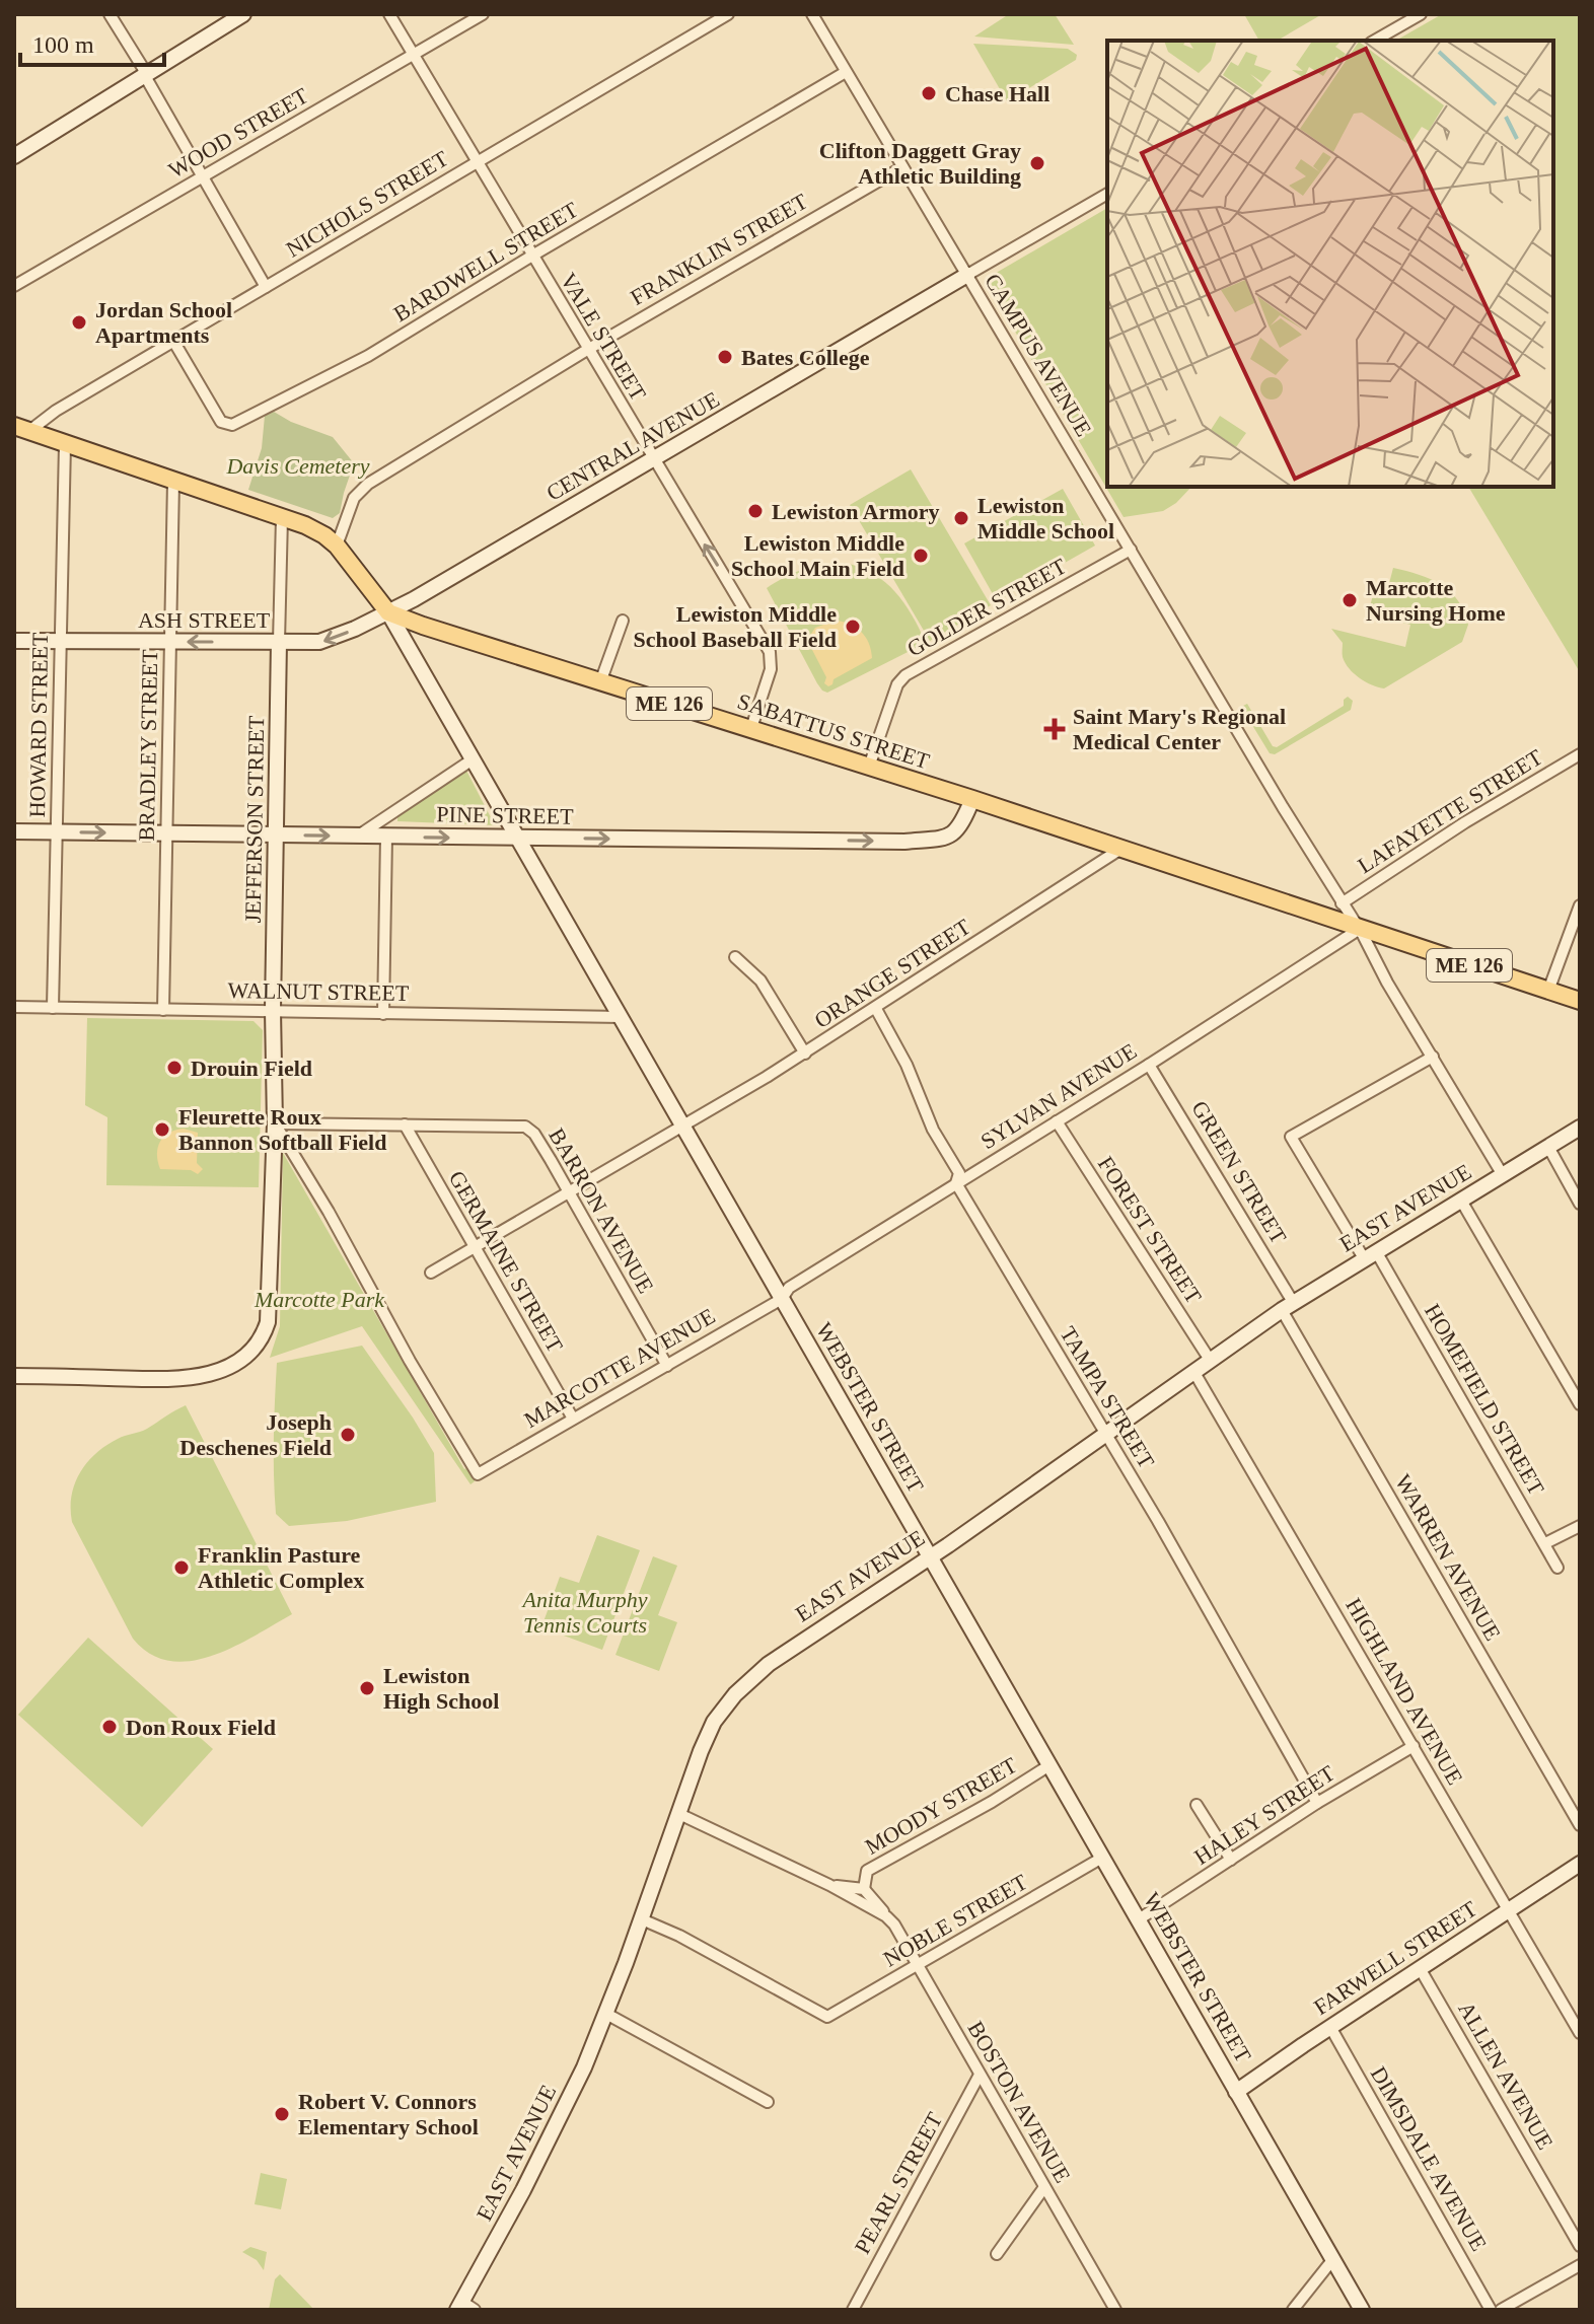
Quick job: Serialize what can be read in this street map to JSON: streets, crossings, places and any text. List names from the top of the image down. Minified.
{"streets":{"main road":["CENTRAL AVENUE","ASH STREET","ME 126","SABATTUS STREET","PINE STREET","JEFFERSON STREET","EAST AVENUE","WEBSTER STREET","FARWELL STREET"],"street":["WOOD STREET","NICHOLS STREET","FRANKLIN STREET","BARDWELL STREET","VALE STREET","CAMPUS AVENUE","GOLDER STREET","HOWARD STREET","BRADLEY STREET","LAFAYETTE STREET","ORANGE STREET","WALNUT STREET","SYLVAN AVENUE","GREEN STREET","BARRON AVENUE","FOREST STREET","GERMAINE STREET","MARCOTTE AVENUE","TAMPA STREET","HOMEFIELD STREET","WARREN AVENUE","HIGHLAND AVENUE","MOODY STREET","HALEY STREET","NOBLE STREET","ALLEN AVENUE","BOSTON AVENUE","DIMSDALE AVENUE","PEARL STREET"]},"crossings":[["WOOD STREET","VALE STREET"],["NICHOLS STREET","BARDWELL STREET"],["NICHOLS STREET","VALE STREET"],["FRANKLIN STREET","VALE STREET"],["FRANKLIN STREET","CAMPUS AVENUE"],["BARDWELL STREET","VALE STREET"],["BARDWELL STREET","CAMPUS AVENUE"],["VALE STREET","CENTRAL AVENUE"],["VALE STREET","SABATTUS STREET"],["CAMPUS AVENUE","CENTRAL AVENUE"],["CAMPUS AVENUE","GOLDER STREET"],["CAMPUS AVENUE","SABATTUS STREET"],["CAMPUS AVENUE","LAFAYETTE STREET"],["CAMPUS AVENUE","SYLVAN AVENUE"],["CAMPUS AVENUE","EAST AVENUE"],["CAMPUS AVENUE","HOMEFIELD STREET"],["CENTRAL AVENUE","ASH STREET"],["CENTRAL AVENUE","SABATTUS STREET"],["CENTRAL AVENUE","WEBSTER STREET"],["GOLDER STREET","SABATTUS STREET"],["ASH STREET","HOWARD STREET"],["ASH STREET","SABATTUS STREET"],["ASH STREET","BRADLEY STREET"],["ASH STREET","JEFFERSON STREET"],["ASH STREET","WEBSTER STREET"],["HOWARD STREET","PINE STREET"],["HOWARD STREET","WALNUT STREET"],["SABATTUS STREET","PINE STREET"],["SABATTUS STREET","ORANGE STREET"],["SABATTUS STREET","SYLVAN AVENUE"],["SABATTUS STREET","WEBSTER STREET"],["BRADLEY STREET","PINE STREET"],["BRADLEY STREET","WALNUT STREET"],["PINE STREET","JEFFERSON STREET"],["PINE STREET","WEBSTER STREET"],["JEFFERSON STREET","WALNUT STREET"],["JEFFERSON STREET","BARRON AVENUE"],["JEFFERSON STREET","MARCOTTE AVENUE"],["ORANGE STREET","BARRON AVENUE"],["ORANGE STREET","GERMAINE STREET"],["ORANGE STREET","TAMPA STREET"],["ORANGE STREET","WEBSTER STREET"],["WALNUT STREET","WEBSTER STREET"],["SYLVAN AVENUE","GREEN STREET"],["SYLVAN AVENUE","FOREST STREET"],["SYLVAN AVENUE","MARCOTTE AVENUE"],["SYLVAN AVENUE","TAMPA STREET"],["SYLVAN AVENUE","WEBSTER STREET"],["GREEN STREET","EAST AVENUE"],["GREEN STREET","WARREN AVENUE"],["EAST AVENUE","FOREST STREET"],["EAST AVENUE","TAMPA STREET"],["EAST AVENUE","HOMEFIELD STREET"],["EAST AVENUE","WEBSTER STREET"],["EAST AVENUE","WARREN AVENUE"],["EAST AVENUE","HIGHLAND AVENUE"],["EAST AVENUE","NOBLE STREET"],["EAST AVENUE","BOSTON AVENUE"],["BARRON AVENUE","GERMAINE STREET"],["BARRON AVENUE","MARCOTTE AVENUE"],["GERMAINE STREET","MARCOTTE AVENUE"],["MARCOTTE AVENUE","WEBSTER STREET"],["TAMPA STREET","HALEY STREET"],["WEBSTER STREET","MOODY STREET"],["WEBSTER STREET","HALEY STREET"],["WEBSTER STREET","NOBLE STREET"],["WEBSTER STREET","FARWELL STREET"],["HIGHLAND AVENUE","HALEY STREET"],["HIGHLAND AVENUE","FARWELL STREET"],["MOODY STREET","BOSTON AVENUE"],["NOBLE STREET","BOSTON AVENUE"],["FARWELL STREET","ALLEN AVENUE"],["FARWELL STREET","DIMSDALE AVENUE"],["BOSTON AVENUE","PEARL STREET"]],"one_way":["ASH STREET","PINE STREET"],"parks":["Davis Cemetery","Marcotte Park","Anita Murphy Tennis Courts"],"places":{"other":["Chase Hall","Clifton Daggett Gray Athletic Building","Jordan School Apartments","Bates College","Lewiston Armory","Lewiston Middle School","Lewiston Middle School Main Field","Marcotte Nursing Home","Lewiston Middle School Baseball Field","Drouin Field","Fleurette Roux Bannon Softball Field","Joseph Deschenes Field","Franklin Pasture Athletic Complex","Lewiston High School","Don Roux Field","Robert V. Connors Elementary School"],"health":["Saint Mary's Regional Medical Center"]},"scale_bar":"100 m"}
